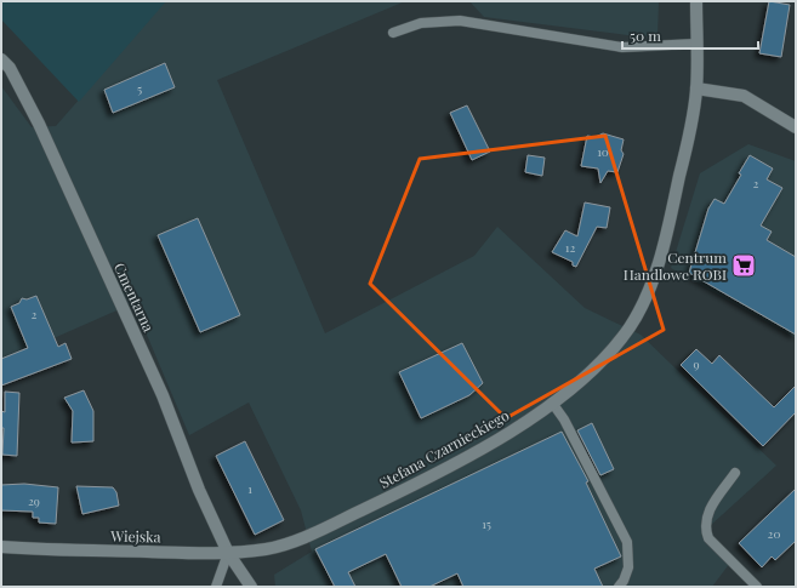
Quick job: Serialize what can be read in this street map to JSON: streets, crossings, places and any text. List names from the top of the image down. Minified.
{"streets":{"street":["Cmentarna","Stefana Czarnieckiego","Wiejska"]},"crossings":[["Cmentarna","Stefana Czarnieckiego"],["Cmentarna","Wiejska"],["Stefana Czarnieckiego","Wiejska"]],"places":{"supermarket":["Centrum Handlowe ROBI"]},"house_numbers":["5","10","2","12","2","9","1","29","15","20"],"scale_bar":"50 m"}
